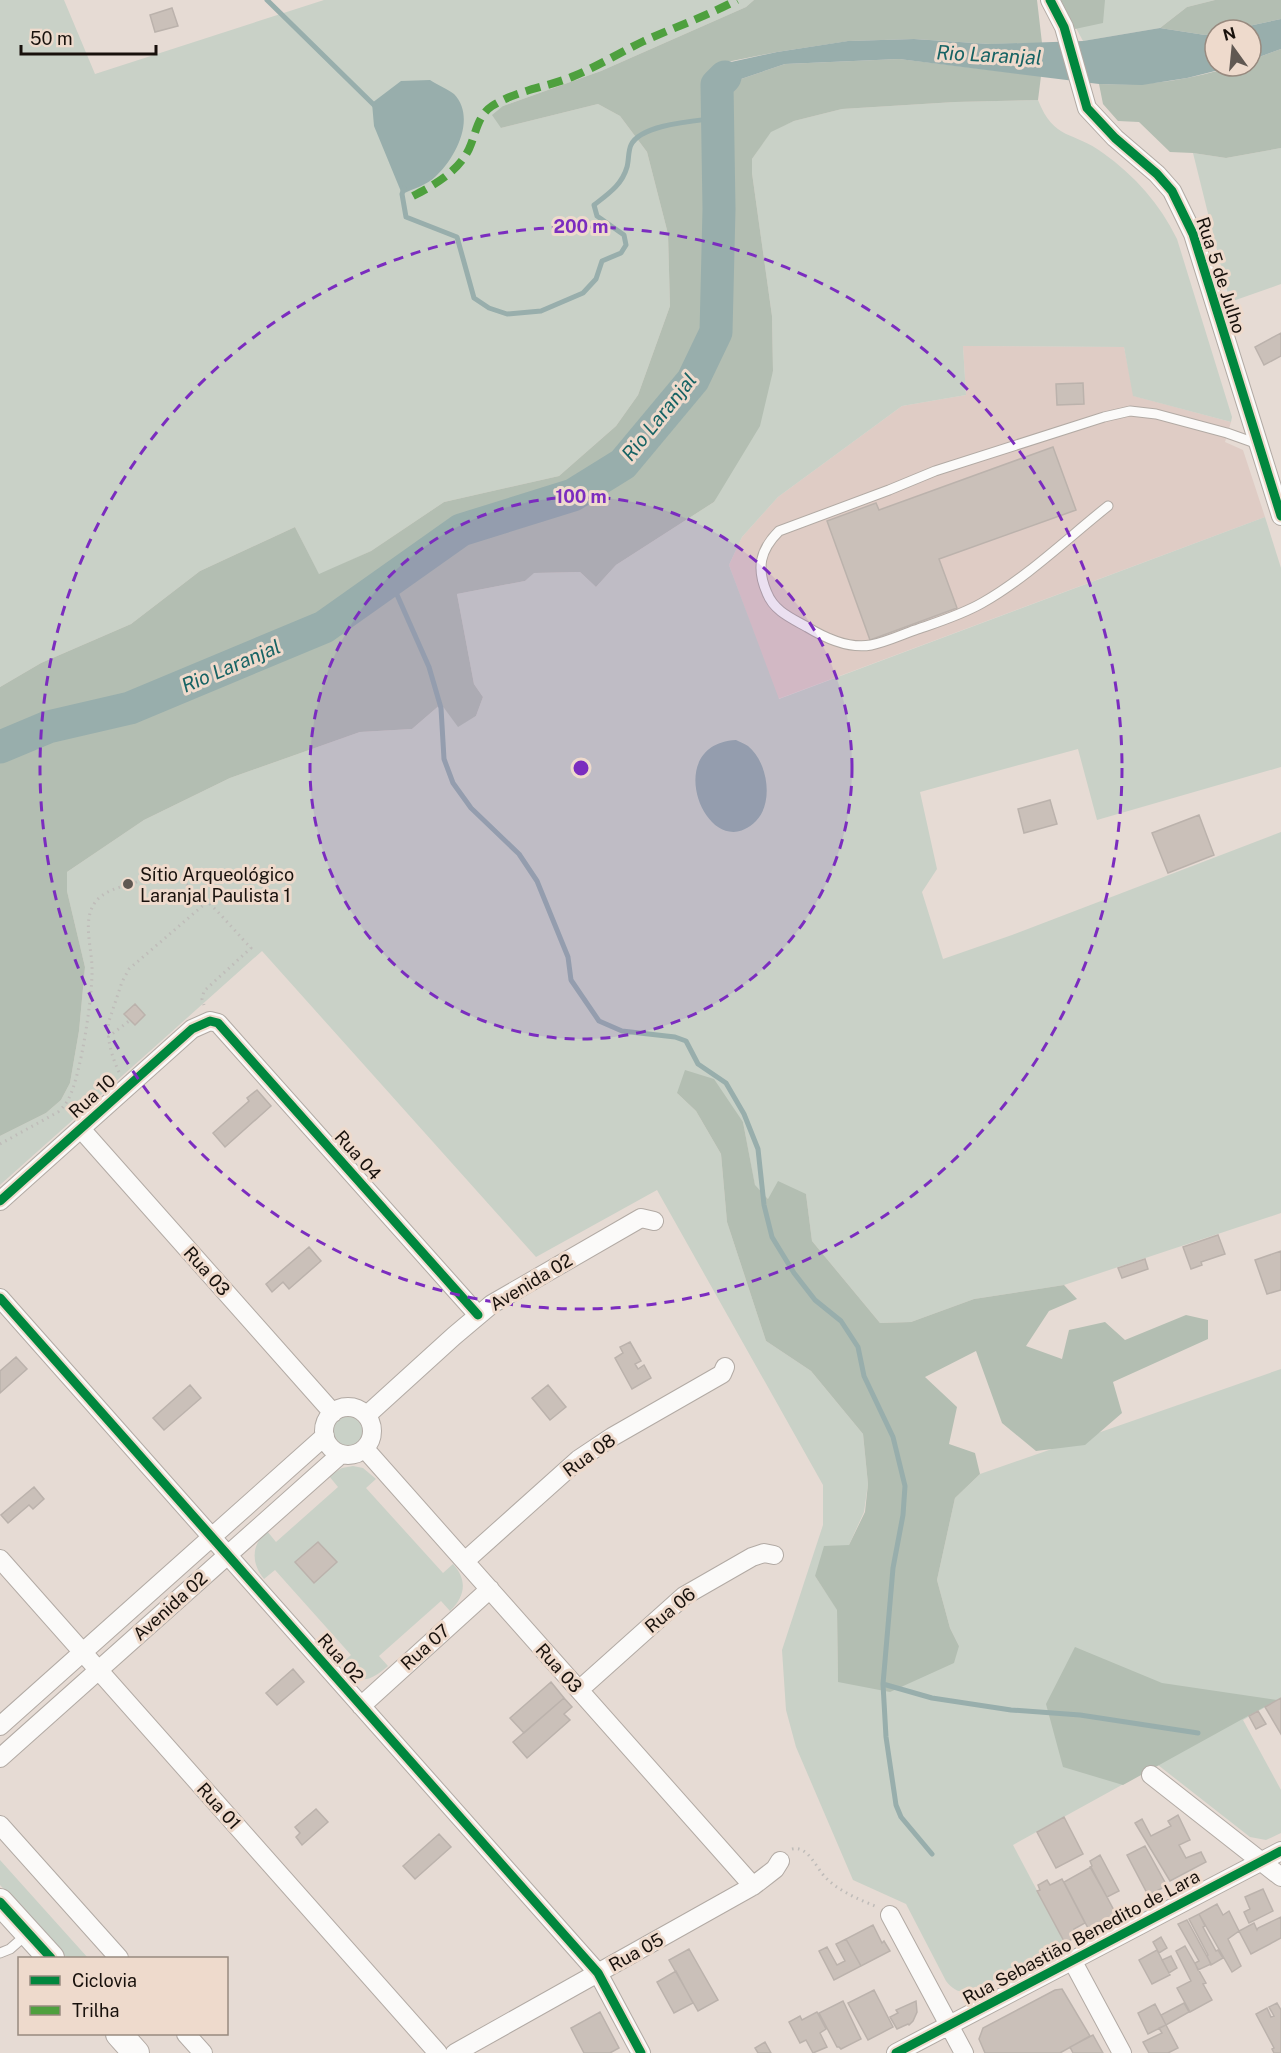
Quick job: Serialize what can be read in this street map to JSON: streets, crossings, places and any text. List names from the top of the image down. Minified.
{"streets":{"street":["Rua 5 de Julho","Rua 10","Rua 04","Rua 03","Avenida 02","Rua 08","Rua 06","Rua 07","Rua 02","Rua 01","Rua Sebastião Benedito de Lara","Rua 05"]},"crossings":[["Rua 10","Rua 04"],["Rua 10","Rua 03"],["Rua 04","Avenida 02"],["Rua 03","Avenida 02"],["Rua 03","Rua 08"],["Rua 03","Rua 06"],["Rua 03","Rua 07"],["Rua 03","Rua 05"],["Avenida 02","Rua 02"],["Avenida 02","Rua 01"],["Rua 07","Rua 02"],["Rua 02","Rua 05"]],"water":["Rio Laranjal"],"places":["Sítio Arqueológico Laranjal Paulista 1"],"legend":["Ciclovia","Trilha"],"scale_bar":"50 m","north":"top","rings":["200 m","100 m"]}
